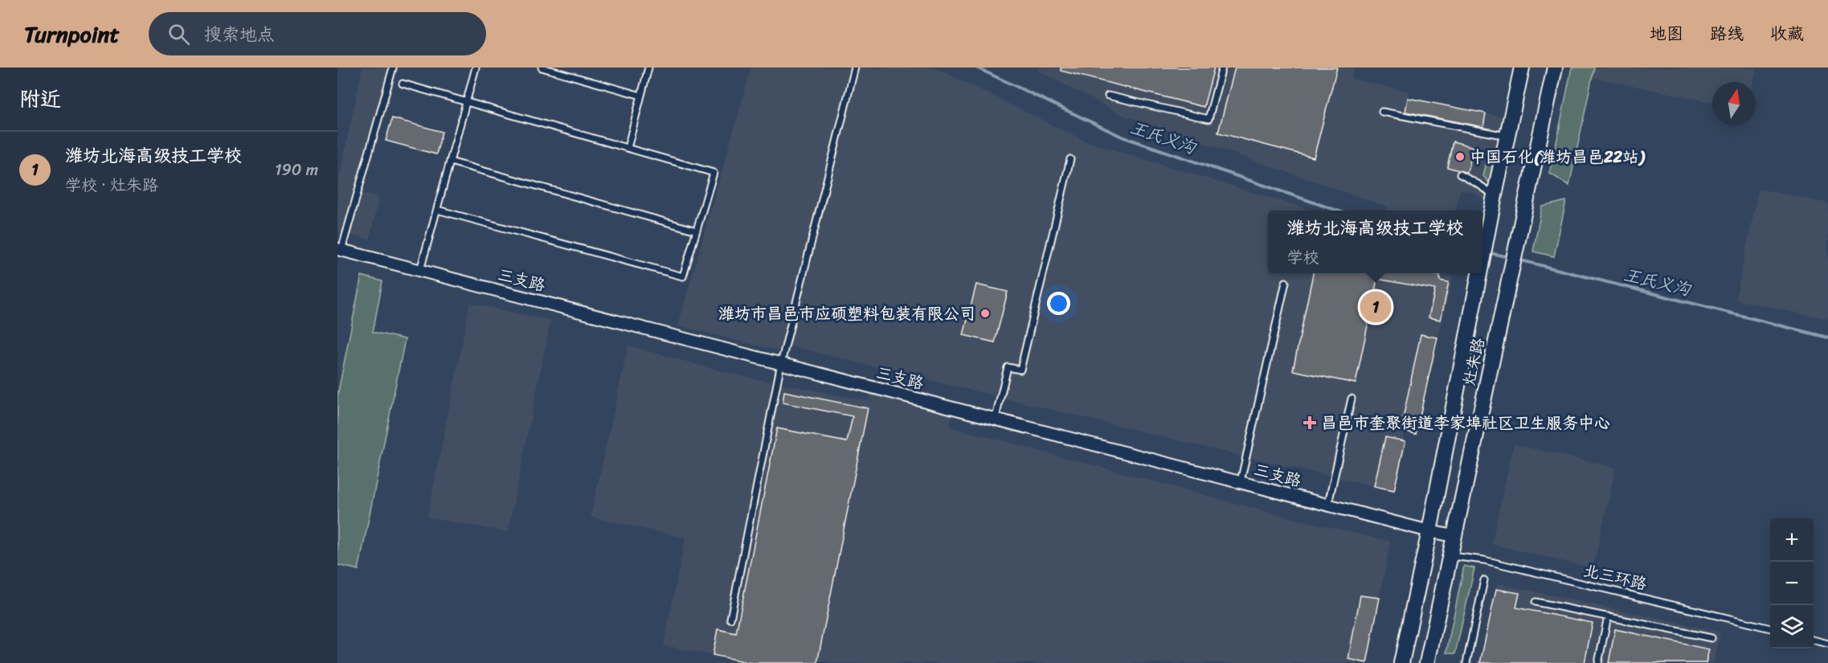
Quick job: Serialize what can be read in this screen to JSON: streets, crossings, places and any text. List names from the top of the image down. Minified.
{"streets":{"main road":["灶朱路"],"street":["三支路"],"lane":["北三环路"]},"crossings":[["三支路","灶朱路"],["灶朱路","北三环路"]],"water":["王氏义沟"],"places":{"other":["中国石化(潍坊昌邑22站)","潍坊市昌邑市应硕塑料包装有限公司"],"health":["昌邑市奎聚街道李家埠社区卫生服务中心"]},"north":"top","page":{"header":"Turnpoint","search":"搜索地点","nav":["地图","路线","收藏"],"heading":"附近","list":[{"mark":"1","name":"潍坊北海高级技工学校","note":"学校 · 灶朱路","value":"190 m"}],"popup":["潍坊北海高级技工学校","学校"],"pins":"1","map_buttons":["+","−"]}}
